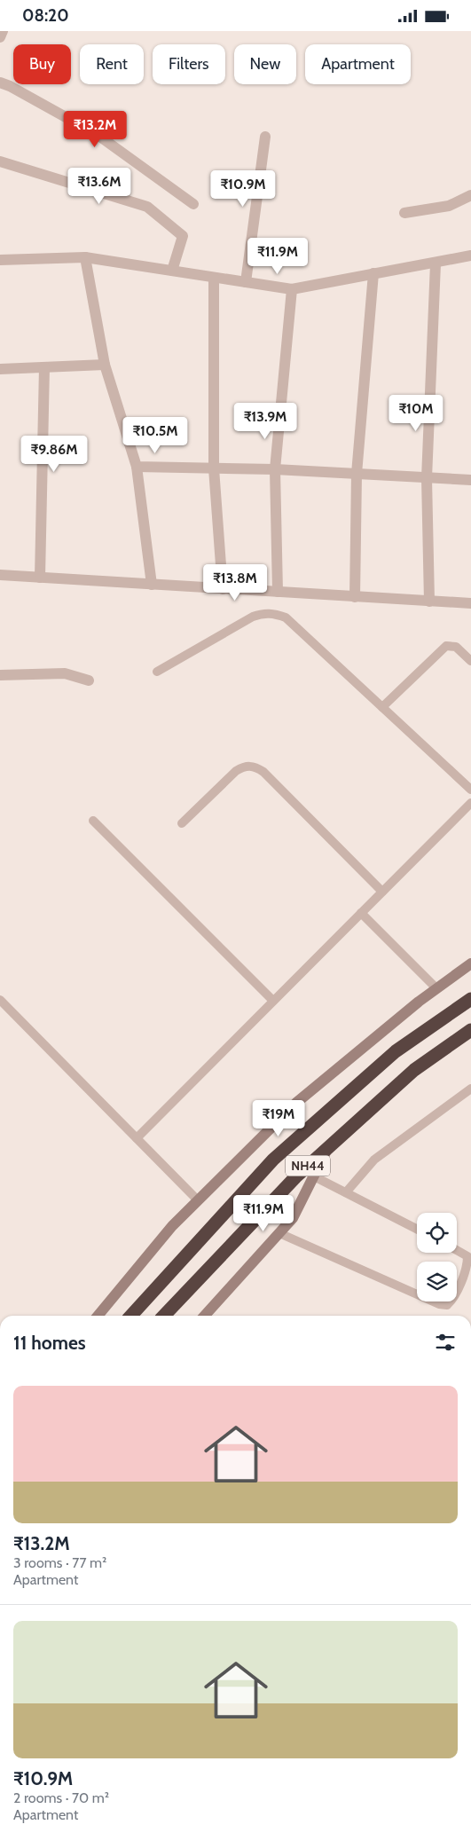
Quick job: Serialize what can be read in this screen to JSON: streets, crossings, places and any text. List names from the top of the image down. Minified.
{"streets":{"highway":["NH44"]},"page":{"status":"08:20","chip":["Buy","Rent","Filters","New","Apartment"],"price":["₹13.2M","₹13.6M","₹10.9M","₹11.9M","₹10M","₹13.9M","₹10.5M","₹9.86M","₹13.8M","₹19M","₹11.9M"],"heading":"11 homes","list":[{"name":"₹13.2M","note":"3 rooms · 77 m² · Apartment"},{"name":"₹10.9M","note":"2 rooms · 70 m² · Apartment"}]}}
